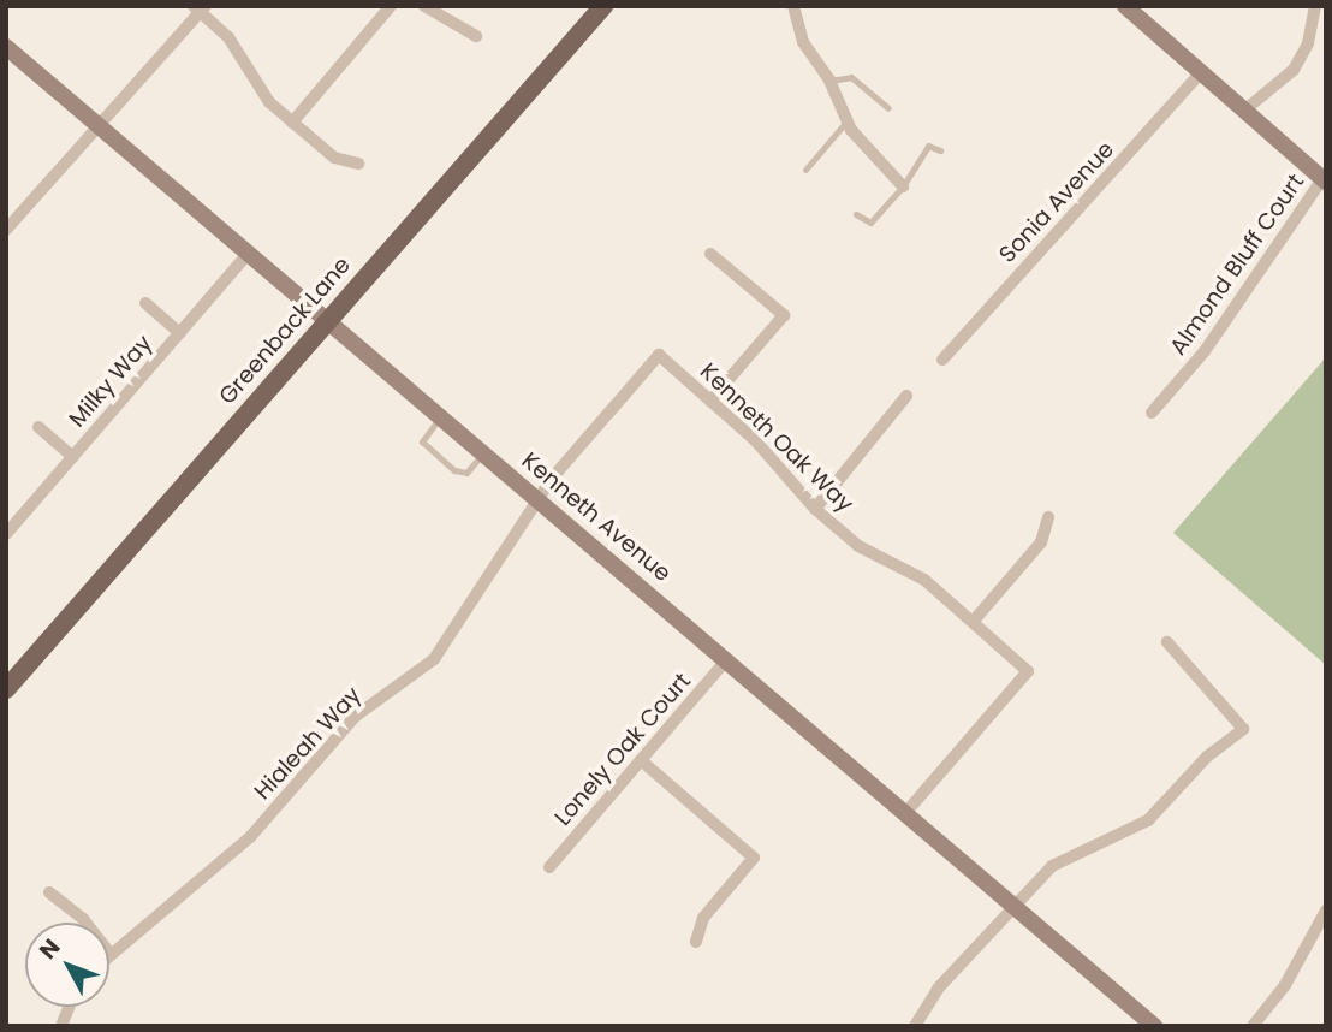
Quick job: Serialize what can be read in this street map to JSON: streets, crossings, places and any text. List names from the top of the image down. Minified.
{"streets":{"main road":["Greenback Lane","Kenneth Avenue"],"street":["Sonia Avenue","Almond Bluff Court","Milky Way","Kenneth Oak Way","Hialeah Way","Lonely Oak Court"]},"crossings":[["Greenback Lane","Kenneth Avenue"],["Milky Way","Kenneth Avenue"],["Kenneth Oak Way","Kenneth Avenue"],["Kenneth Oak Way","Hialeah Way"],["Kenneth Avenue","Hialeah Way"],["Kenneth Avenue","Lonely Oak Court"]],"north":"top left"}
